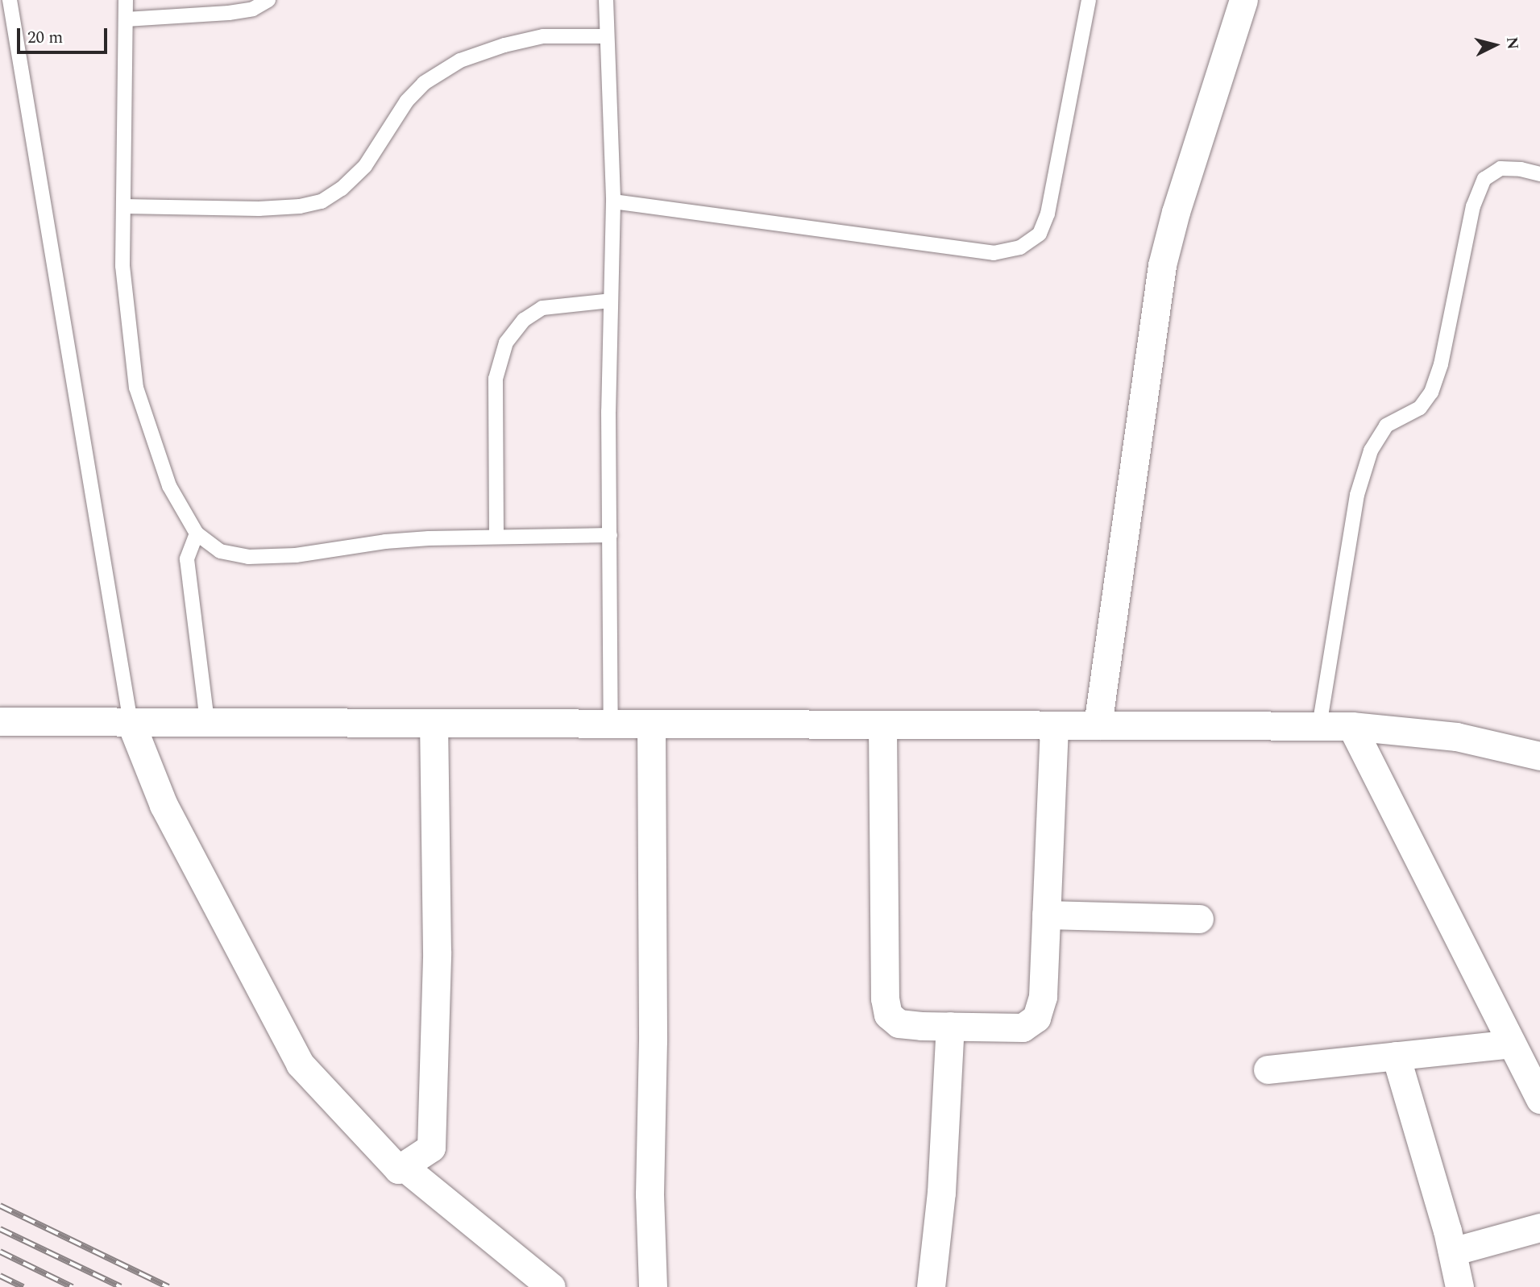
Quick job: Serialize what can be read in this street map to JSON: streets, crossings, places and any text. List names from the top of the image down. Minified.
{"scale_bar":"20 m","north":"right"}
